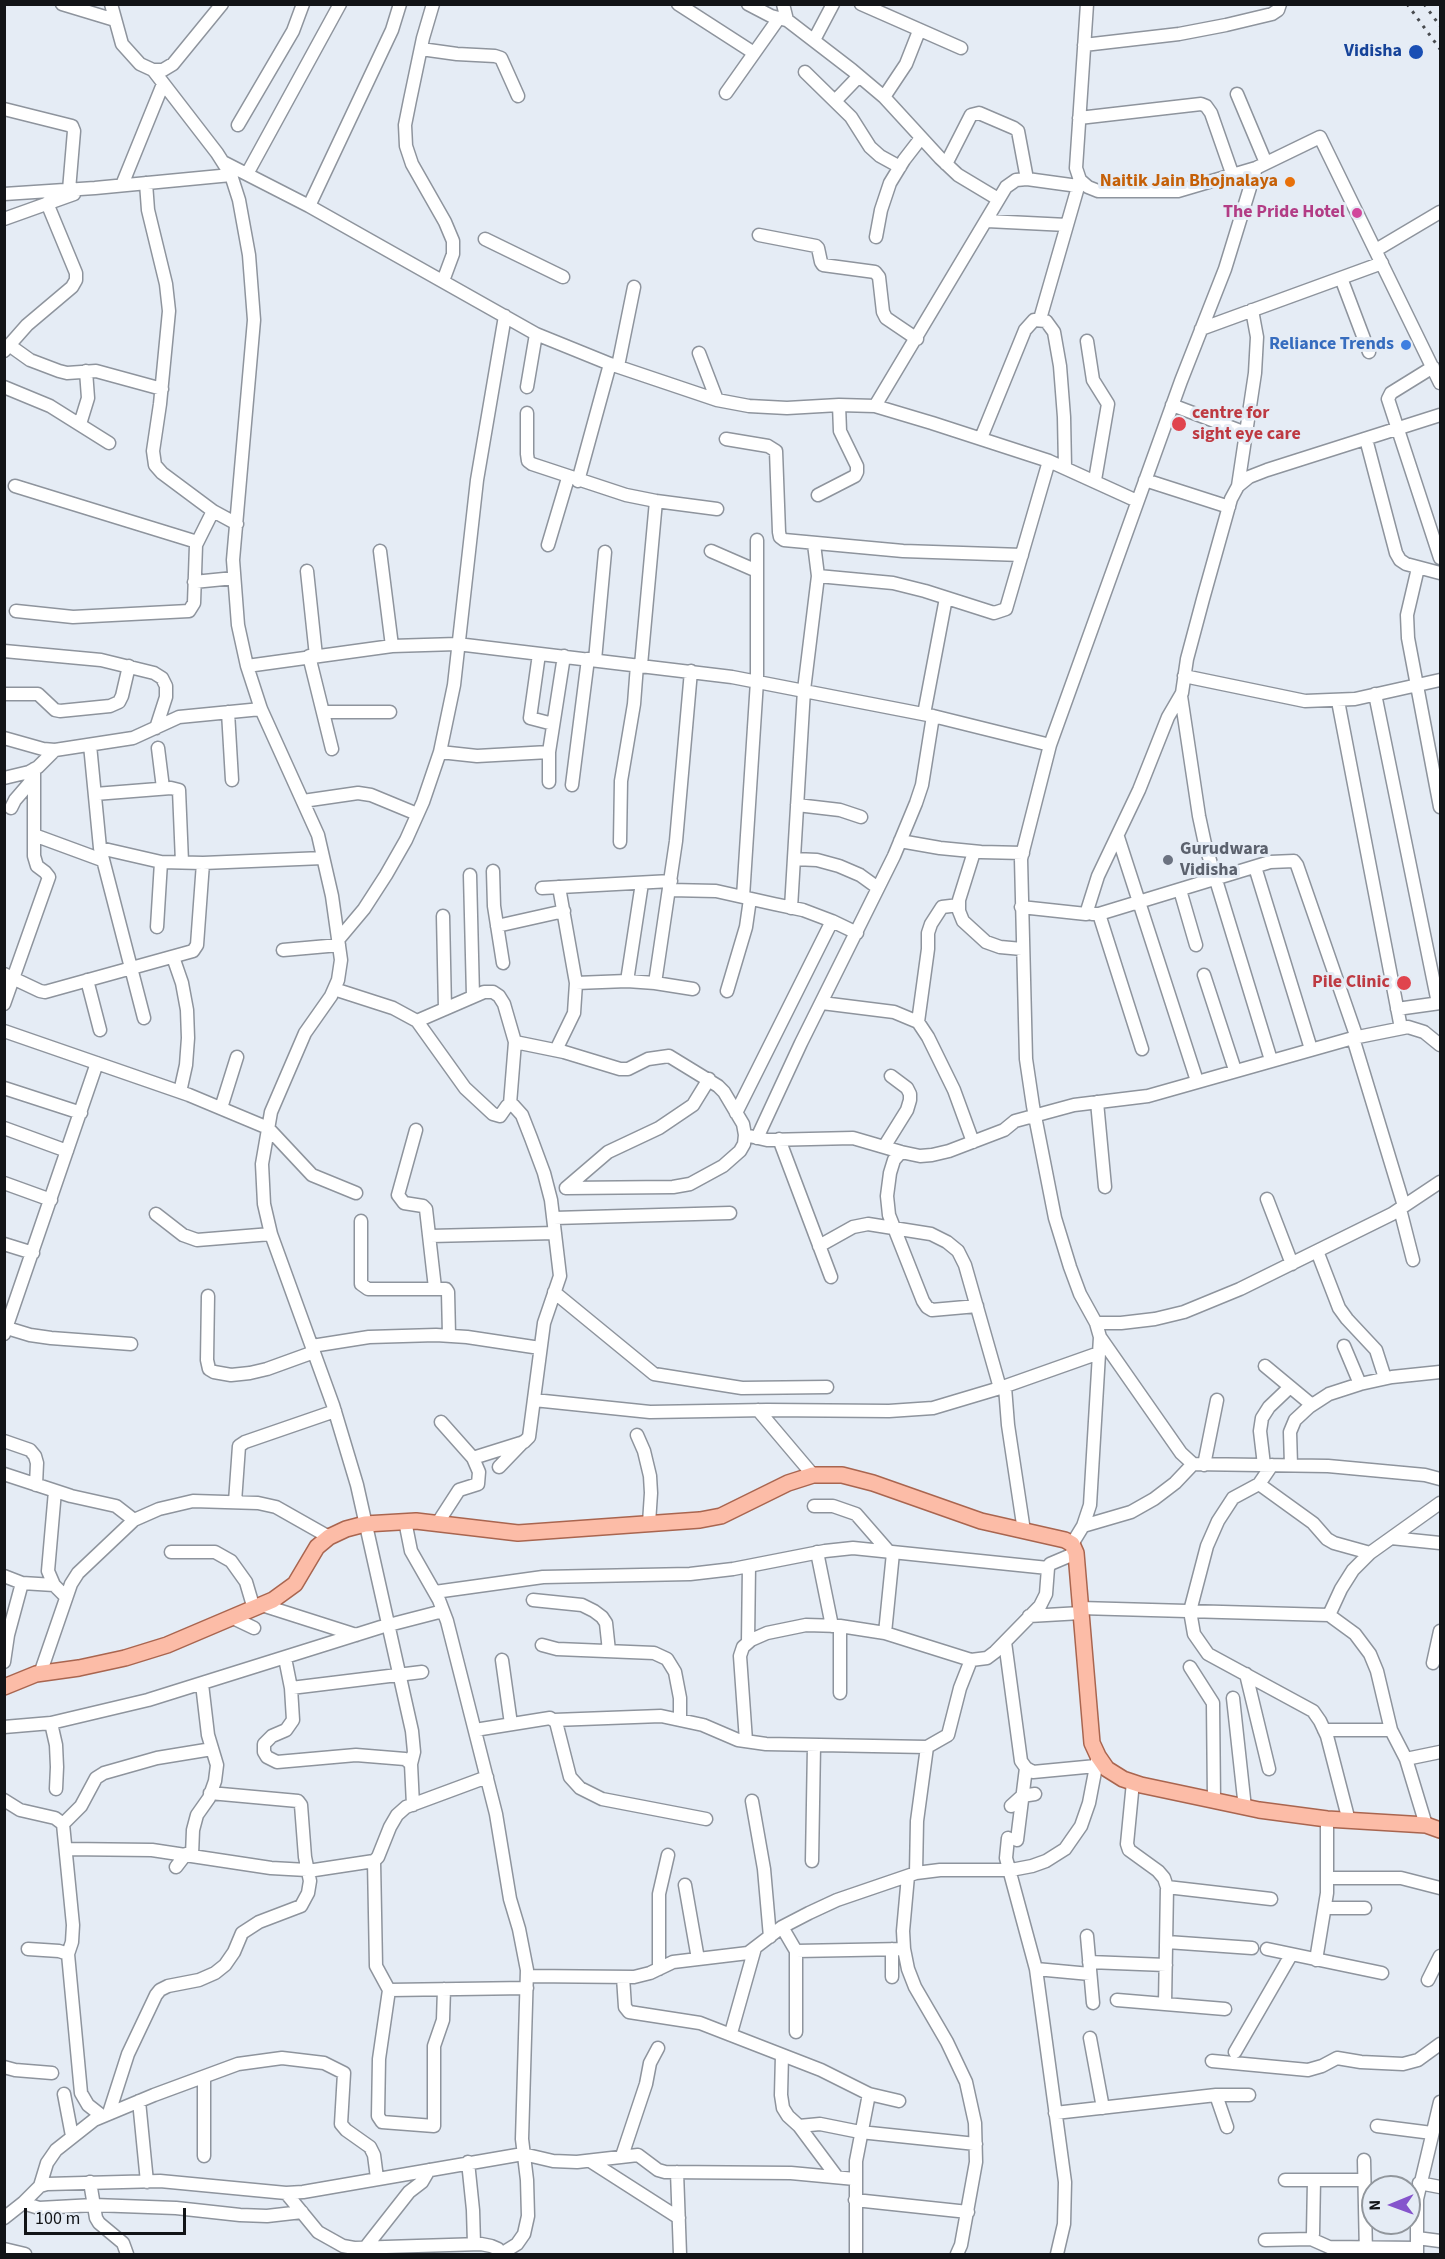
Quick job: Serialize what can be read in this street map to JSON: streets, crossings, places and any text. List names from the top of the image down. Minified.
{"places":["Vidisha","Naitik Jain Bhojnalaya","The Pride Hotel","Reliance Trends","centre for sight eye care","Gurudwara Vidisha","Pile Clinic"],"scale_bar":"100 m","north":"left"}
